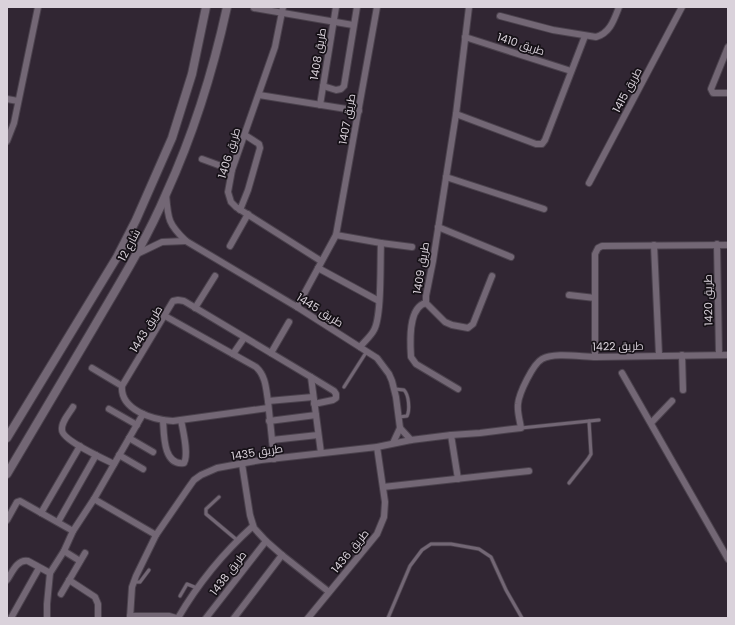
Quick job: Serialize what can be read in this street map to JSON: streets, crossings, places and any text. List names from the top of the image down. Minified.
{"streets":{"street":["طريق 1410","طريق 1408","طريق 1415","طريق 1407","طريق 1406","شارع 12","طريق 1409","طريق 1420","طريق 1445","طريق 1443","طريق 1422","طريق 1435","طريق 1436","طريق 1438"]},"crossings":[["طريق 1410","طريق 1409"],["طريق 1407","طريق 1406"],["طريق 1407","طريق 1445"],["شارع 12","طريق 1445"],["طريق 1420","طريق 1422"],["طريق 1422","طريق 1435"],["طريق 1435","طريق 1436"]]}
